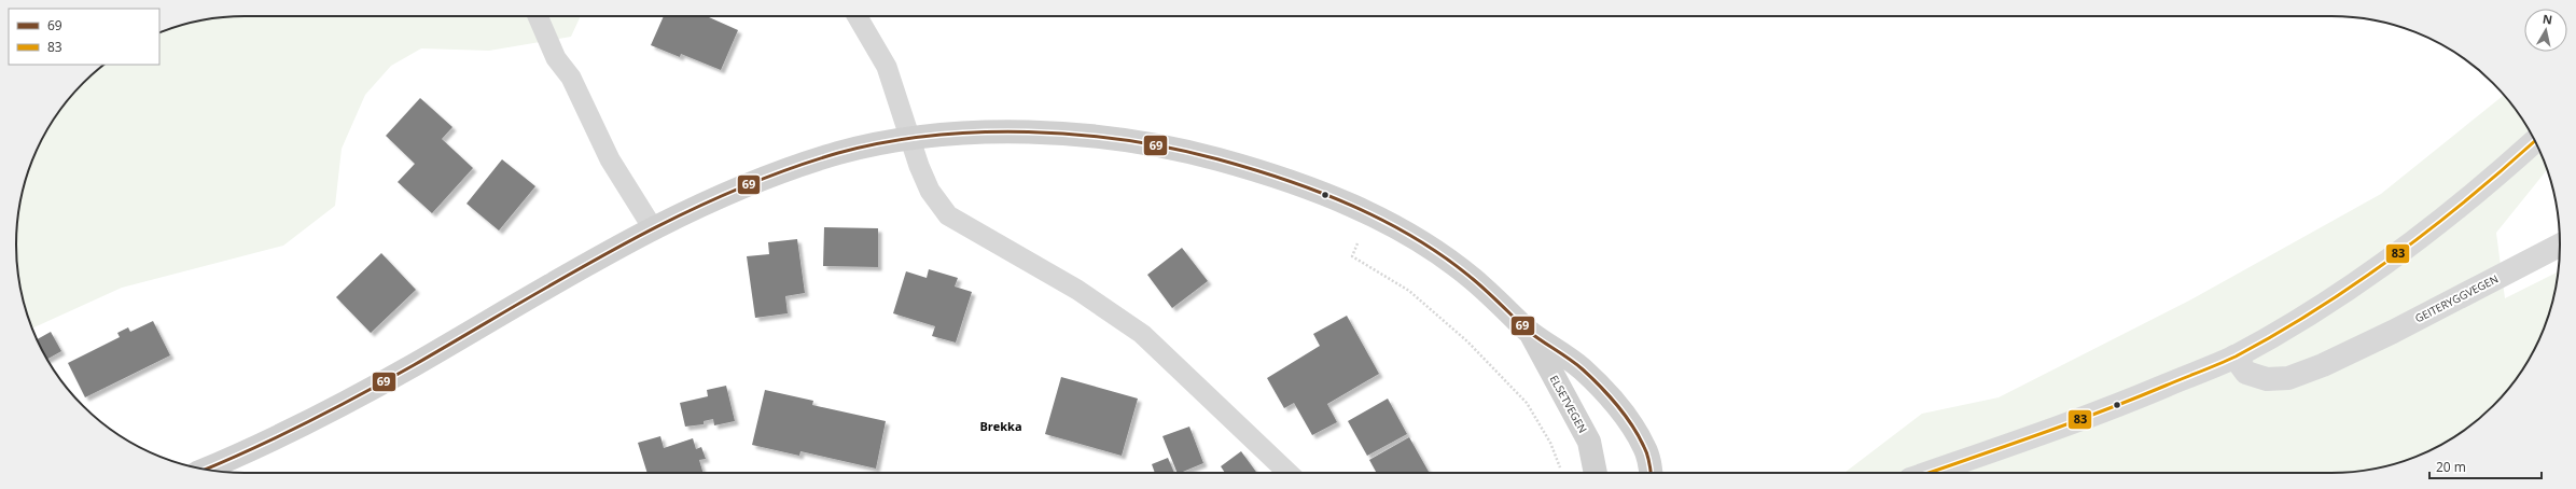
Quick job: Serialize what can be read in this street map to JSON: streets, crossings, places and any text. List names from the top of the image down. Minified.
{"streets":{"main road":["ELSETVEGEN"],"street":["GEITERYGGVEGEN"]},"districts":["Brekka"],"lines":["transit line 69","transit line 83"],"legend":["69","83"],"scale_bar":"20 m","north":"top"}
